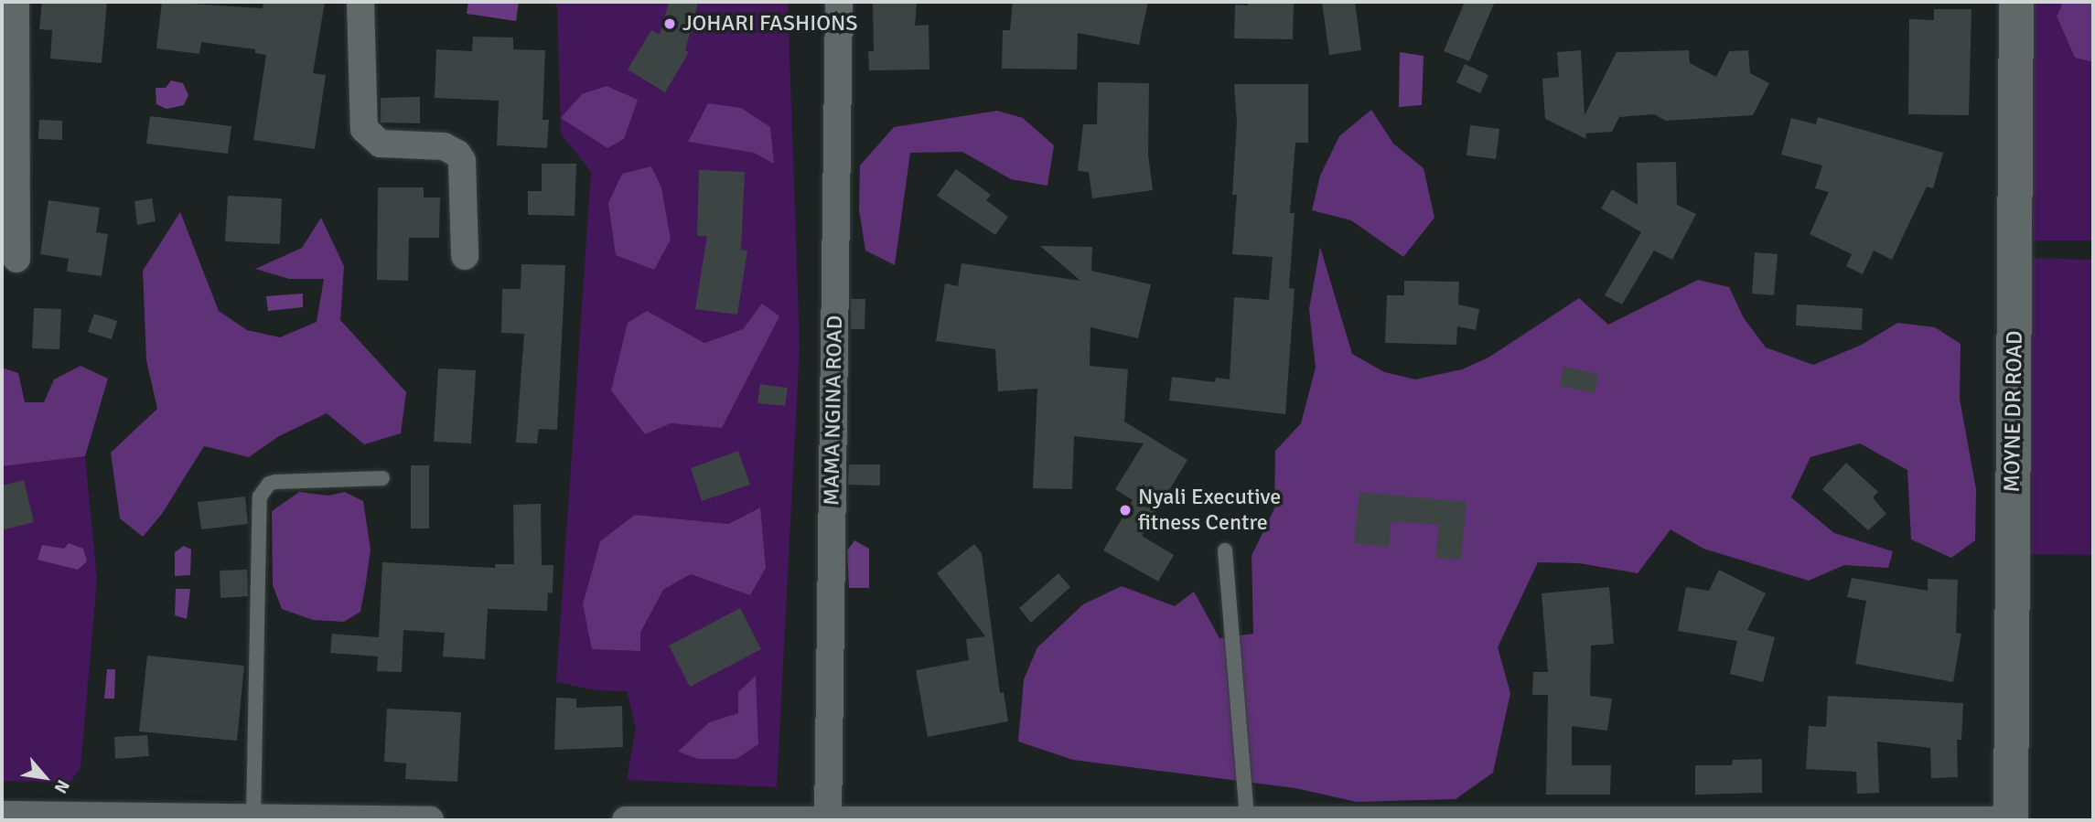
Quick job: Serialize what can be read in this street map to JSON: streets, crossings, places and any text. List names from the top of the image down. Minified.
{"streets":{"main road":["MOYNE DR ROAD"],"street":["MAMA NGINA ROAD"]},"places":["JOHARI FASHIONS","Nyali Executive fitness Centre"],"north":"bottom right"}
